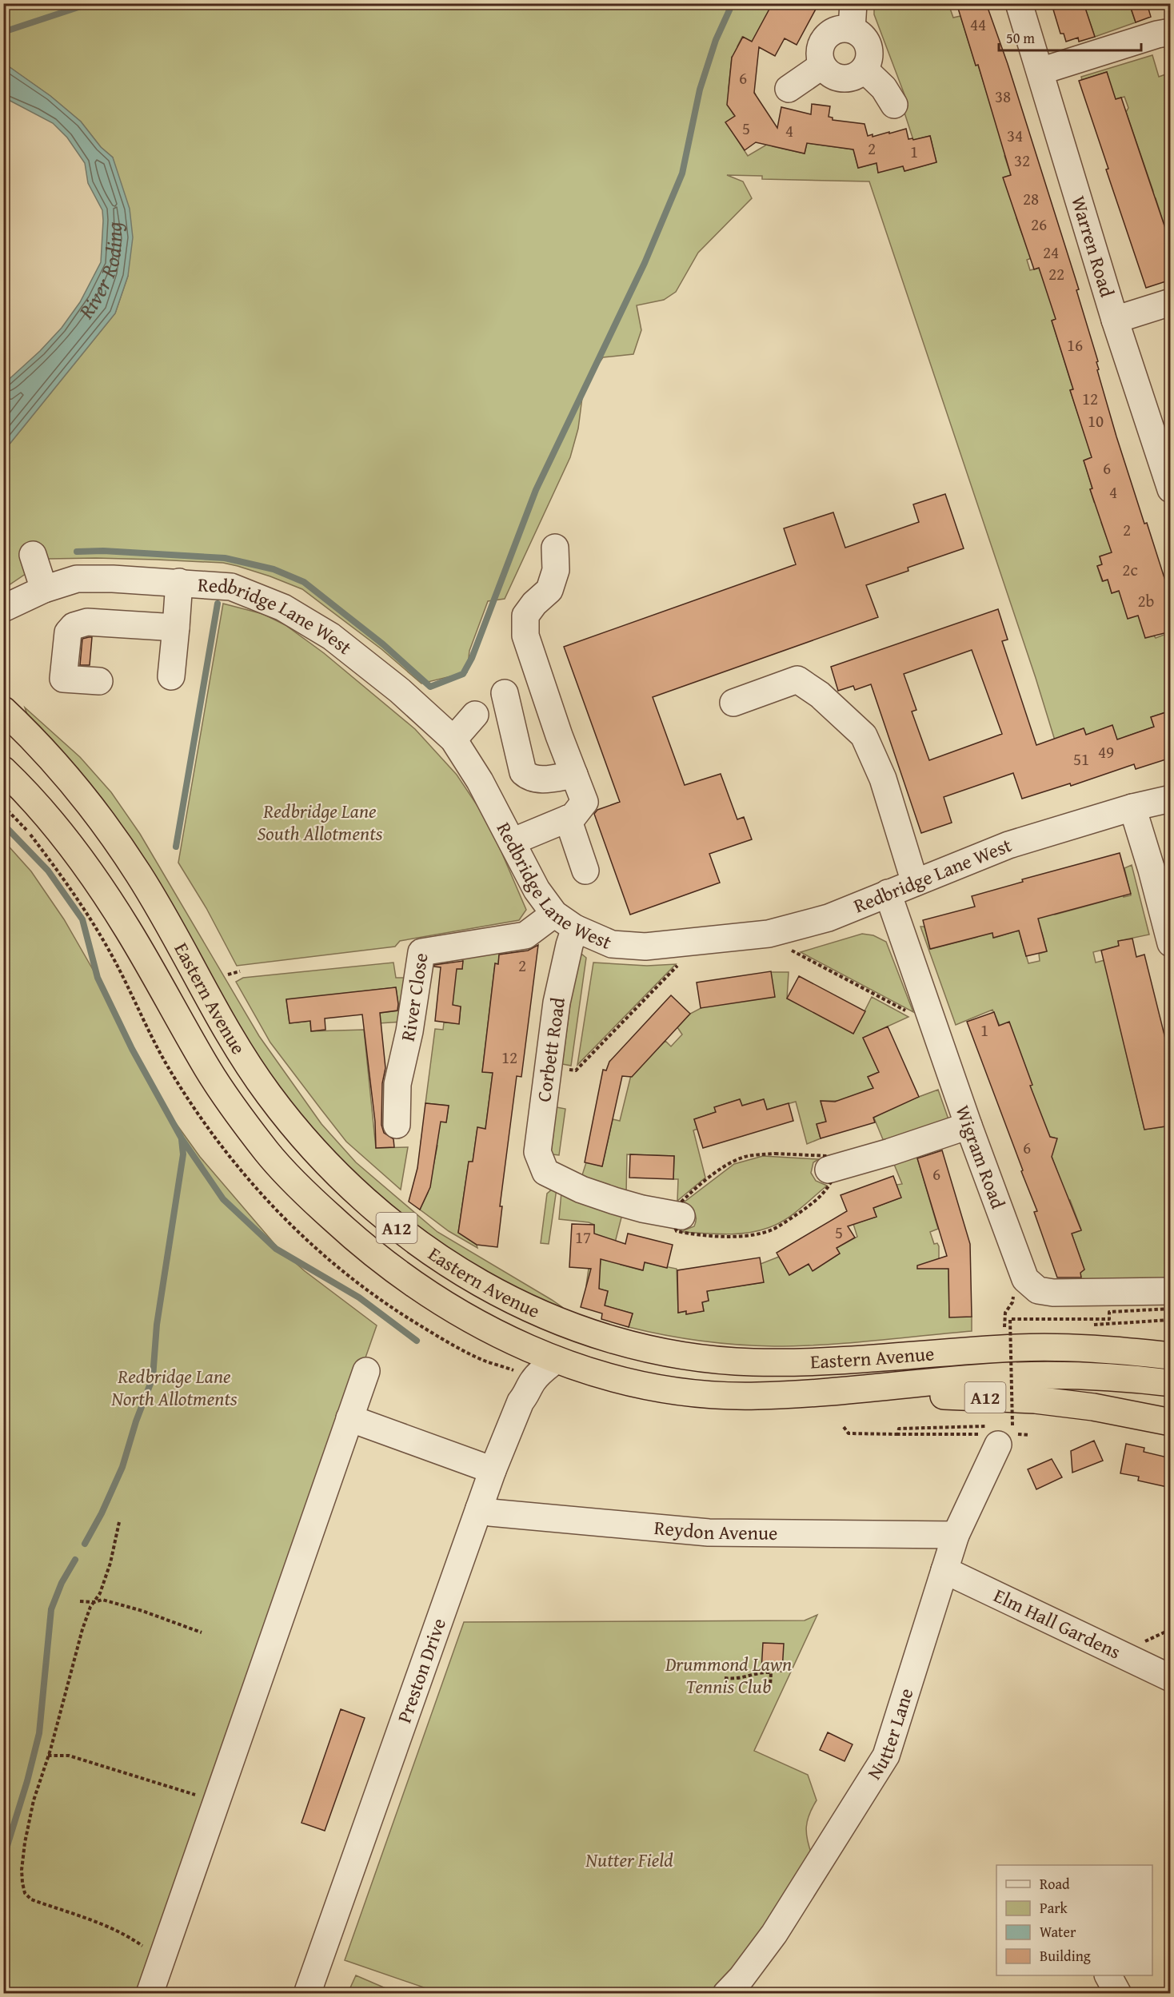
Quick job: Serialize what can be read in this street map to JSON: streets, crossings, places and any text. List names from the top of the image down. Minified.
{"streets":{"highway":["Eastern Avenue","A12"],"street":["Warren Road","Redbridge Lane West","River Close","Corbett Road","Wigram Road","Reydon Avenue","Elm Hall Gardens","Preston Drive","Nutter Lane"]},"crossings":[["Redbridge Lane West","River Close"],["Redbridge Lane West","Corbett Road"],["Redbridge Lane West","Wigram Road"],["Eastern Avenue","A12"],["Eastern Avenue","Preston Drive"],["River Close","Corbett Road"],["Reydon Avenue","Preston Drive"],["Reydon Avenue","Nutter Lane"],["Elm Hall Gardens","Nutter Lane"]],"water":["River Roding"],"parks":["Redbridge Lane South Allotments","Redbridge Lane North Allotments","Drummond Lawn Tennis Club","Nutter Field"],"house_numbers":["44","6","38","5","4","34","2","1","32","28","26","24","22","16","12","10","6","4","2","2c","2b","49","51","2","1","12","6","6","5","17"],"legend":["Road","Park","Water","Building"],"scale_bar":"50 m"}
